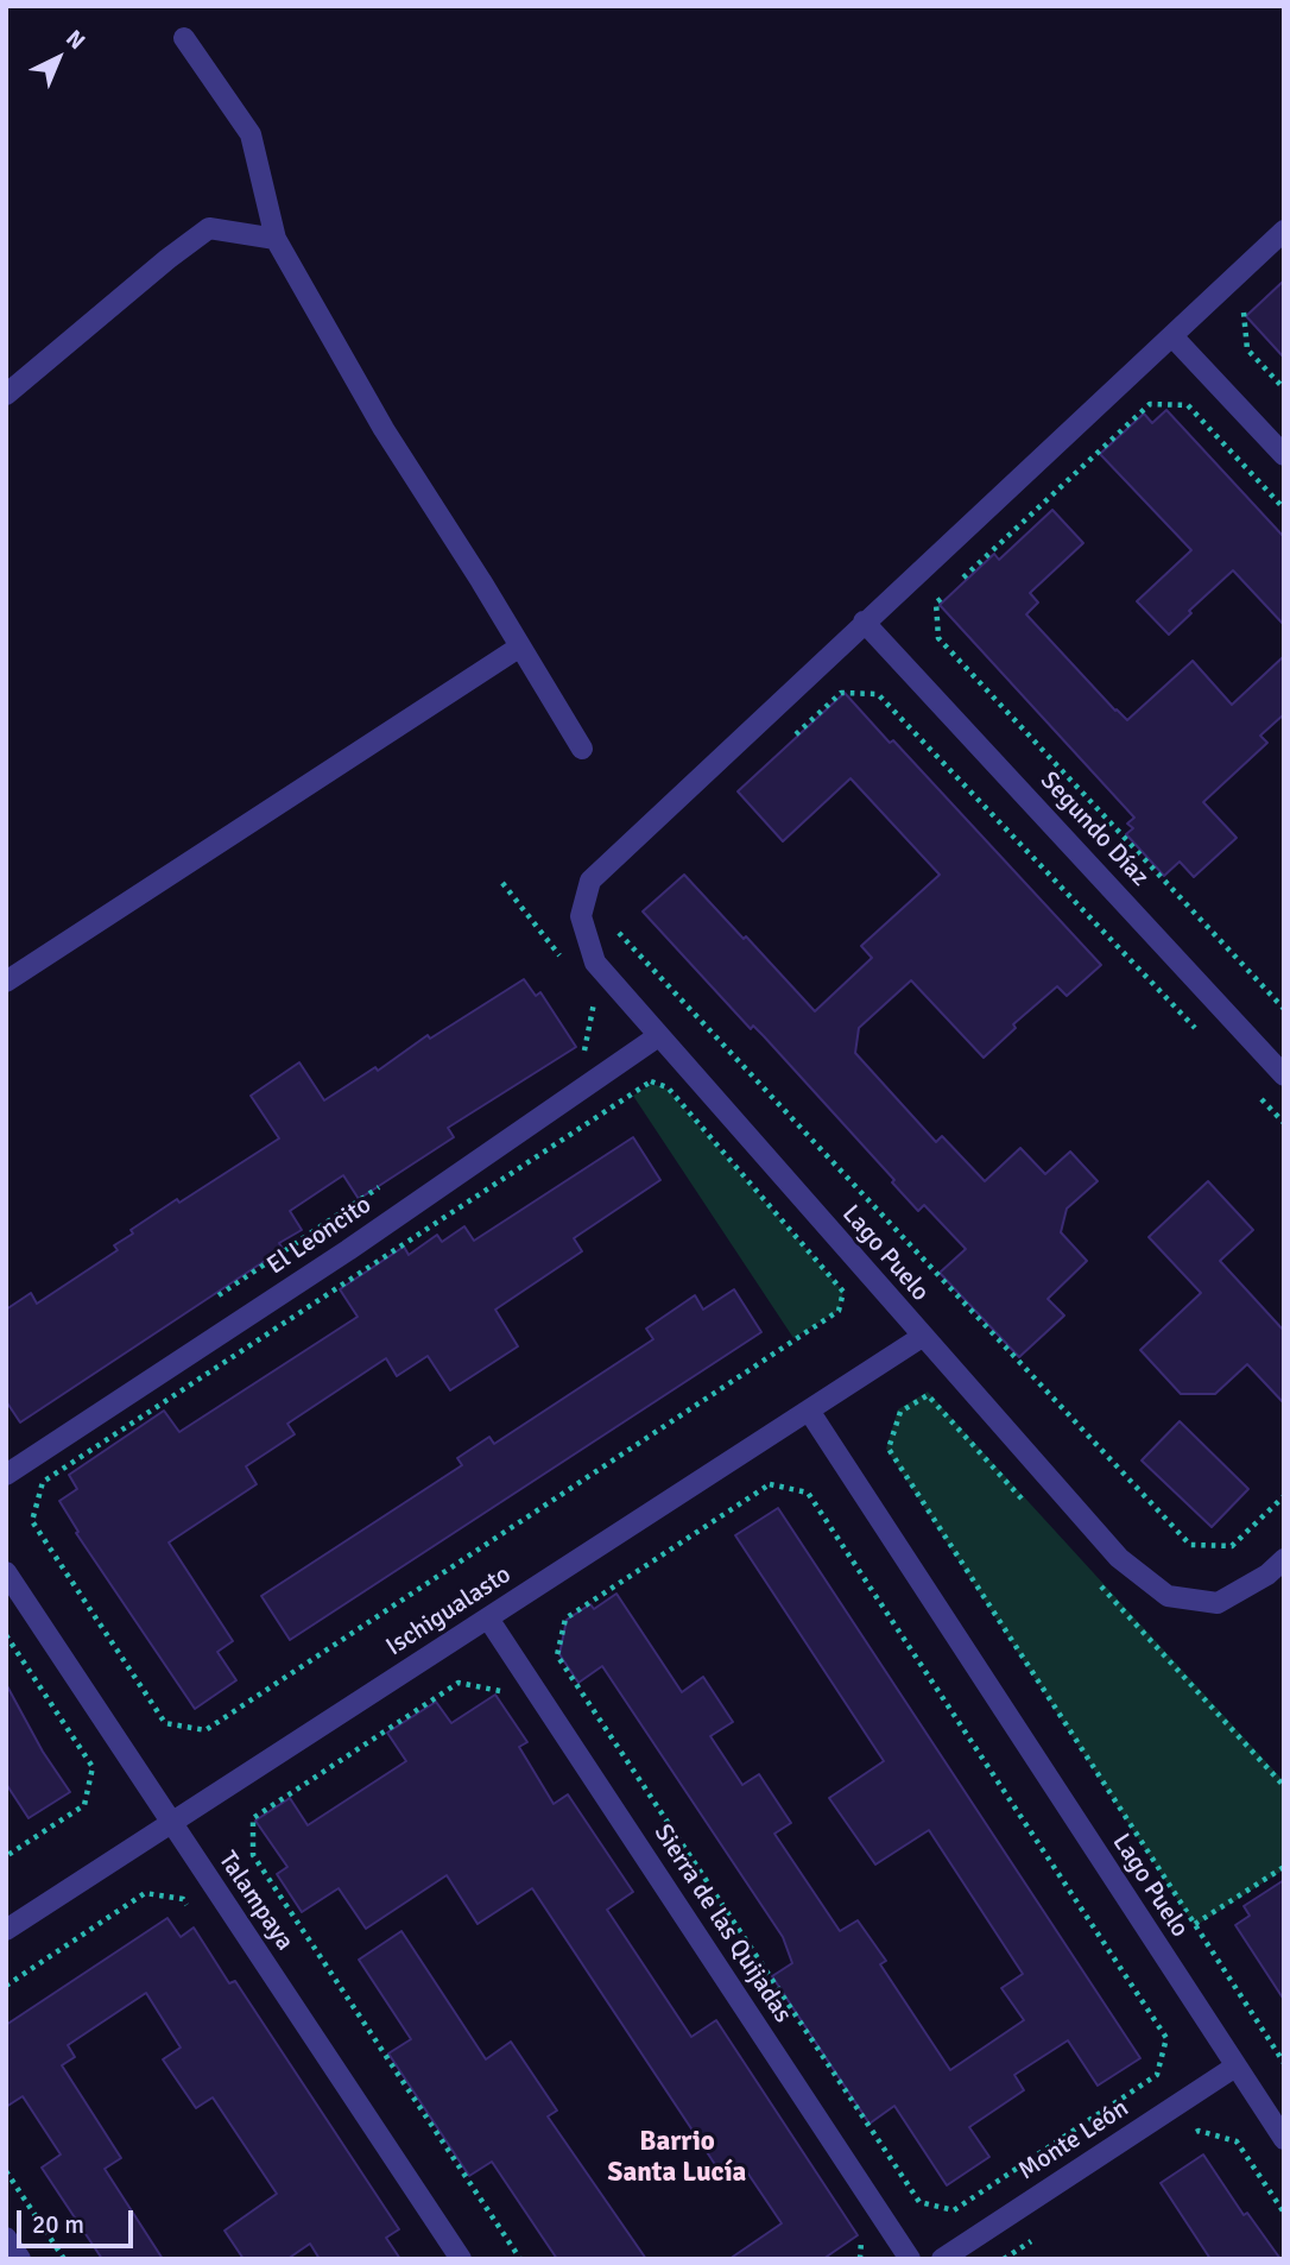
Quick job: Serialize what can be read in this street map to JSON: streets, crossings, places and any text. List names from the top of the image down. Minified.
{"streets":{"street":["Segundo Díaz","El Leoncito","Lago Puelo","Ischigualasto","Talampaya","Sierra de las Quijadas","Monte León"]},"crossings":[["Segundo Díaz","Lago Puelo"],["El Leoncito","Lago Puelo"],["Lago Puelo","Ischigualasto"],["Lago Puelo","Monte León"],["Ischigualasto","Talampaya"],["Ischigualasto","Sierra de las Quijadas"]],"districts":["Barrio Santa Lucía"],"scale_bar":"20 m","north":"top right"}
